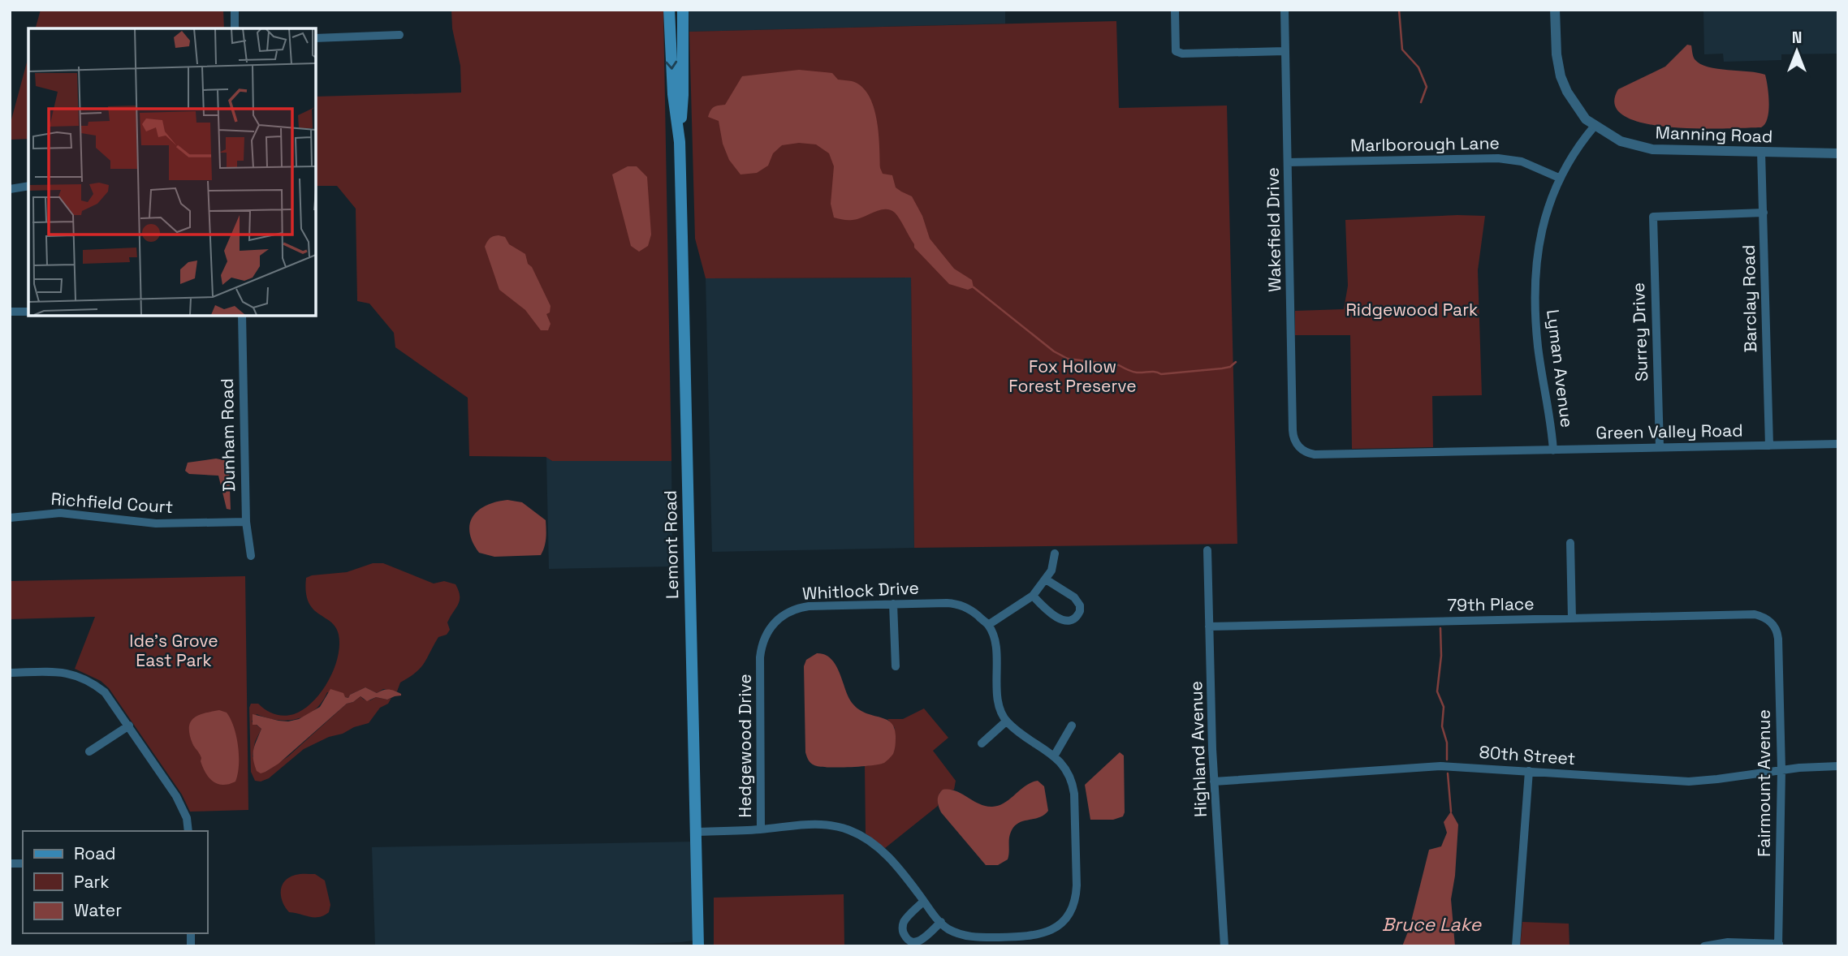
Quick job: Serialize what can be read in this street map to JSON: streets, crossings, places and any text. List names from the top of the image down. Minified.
{"streets":{"main road":["Lemont Road"],"street":["Manning Road","Marlborough Lane","Wakefield Drive","Barclay Road","Surrey Drive","Lyman Avenue","Green Valley Road","Dunham Road","Richfield Court","Whitlock Drive","79th Place","Hedgewood Drive","Highland Avenue","80th Street","Fairmount Avenue"]},"crossings":[["Manning Road","Barclay Road"],["Manning Road","Lyman Avenue"],["Marlborough Lane","Wakefield Drive"],["Marlborough Lane","Lyman Avenue"],["Wakefield Drive","Green Valley Road"],["Barclay Road","Surrey Drive"],["Barclay Road","Green Valley Road"],["Surrey Drive","Green Valley Road"],["Lyman Avenue","Green Valley Road"],["Dunham Road","Richfield Court"],["Whitlock Drive","Hedgewood Drive"],["79th Place","Highland Avenue"],["79th Place","Fairmount Avenue"],["Highland Avenue","80th Street"],["80th Street","Fairmount Avenue"]],"water":["Bruce Lake"],"parks":["Ridgewood Park","Fox Hollow Forest Preserve","Ide's Grove East Park"],"legend":["Road","Park","Water"],"north":"top"}
